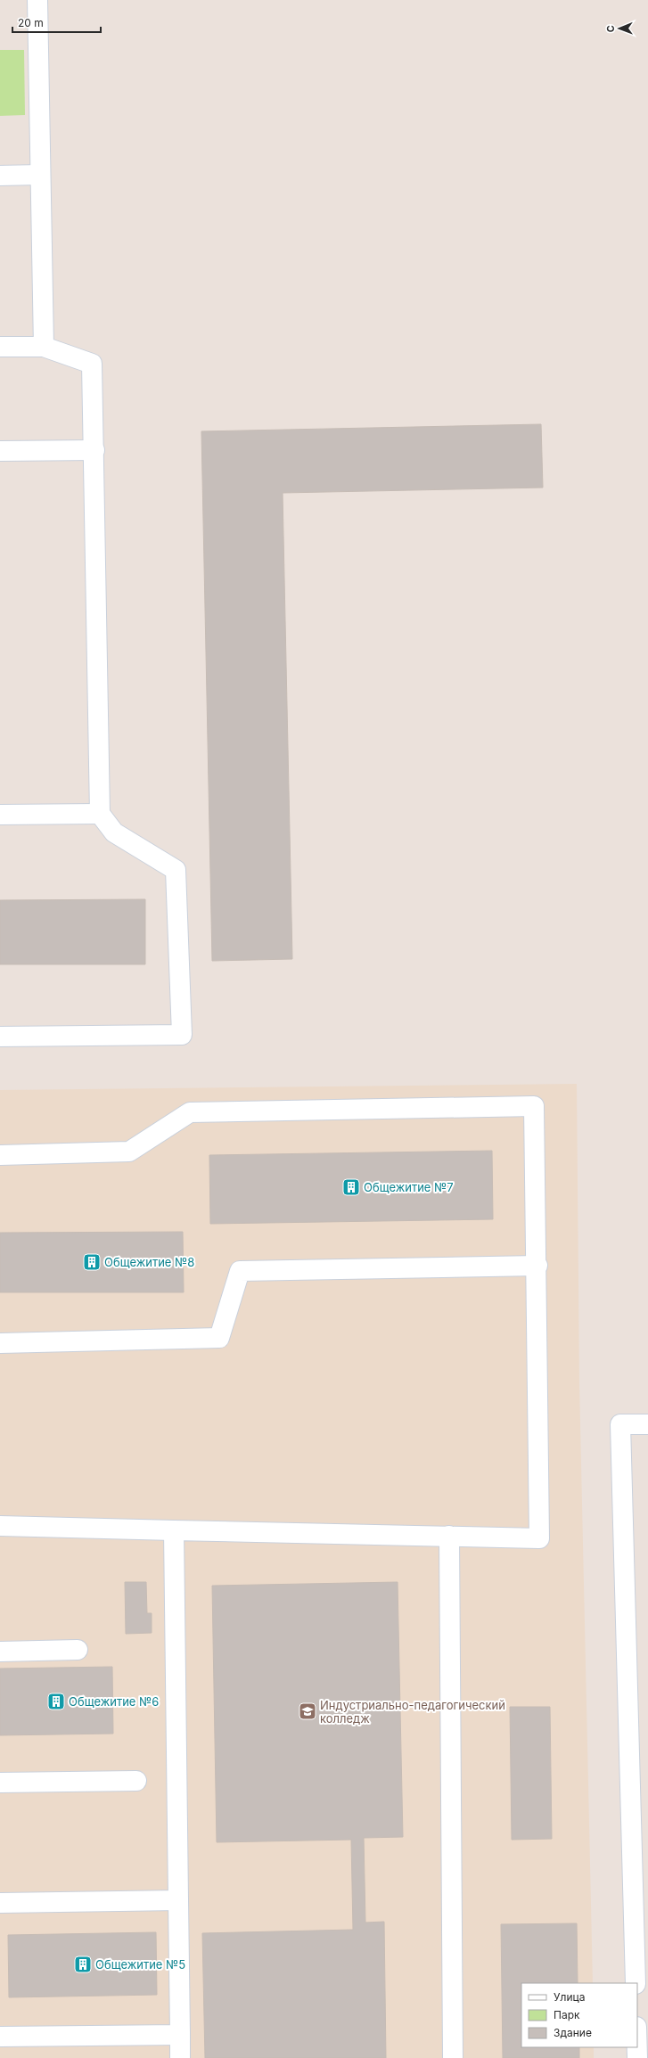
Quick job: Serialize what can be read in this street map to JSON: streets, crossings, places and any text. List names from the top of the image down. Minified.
{"places":{"building":["Общежитие №7","Общежитие №8","Общежитие №6","Общежитие №5"],"school or university":["Индустриально-педагогический колледж"]},"legend":["Улица","Парк","Здание"],"scale_bar":"20 m","north":"left"}
